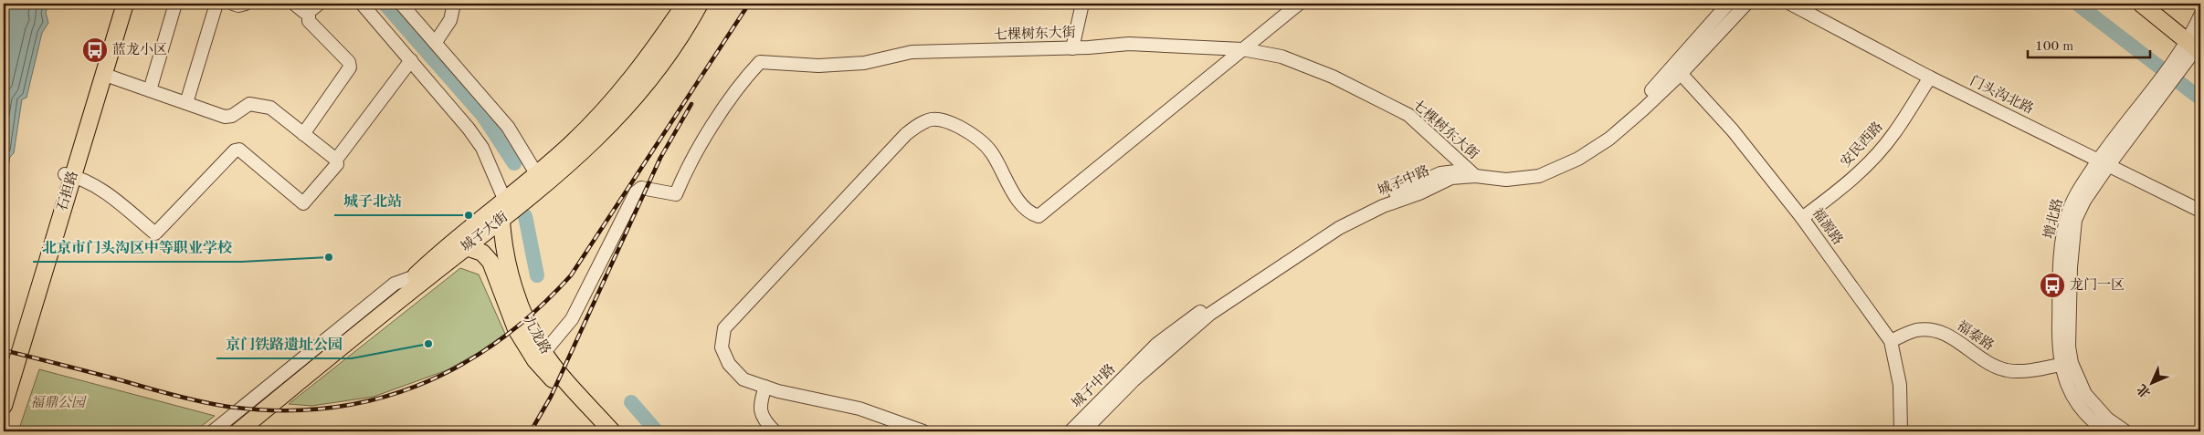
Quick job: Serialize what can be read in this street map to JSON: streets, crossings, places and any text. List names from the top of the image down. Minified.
{"streets":{"main road":["石担路","城子大街","九龙路"],"street":["七棵树东大街","门头沟北路","安民西路","城子中路","增北路","福源路","福泰路"]},"crossings":[["七棵树东大街","城子中路"],["七棵树东大街","九龙路"],["门头沟北路","安民西路"],["门头沟北路","增北路"],["安民西路","福源路"],["城子中路","福源路"],["增北路","福泰路"],["福源路","福泰路"],["城子大街","九龙路"]],"parks":["福鼎公园"],"places":{"bus stop":["蓝龙小区","龙门一区"],"other":["城子北站","北京市门头沟区中等职业学校","京门铁路遗址公园"]},"scale_bar":"100 m","north":"bottom left"}
